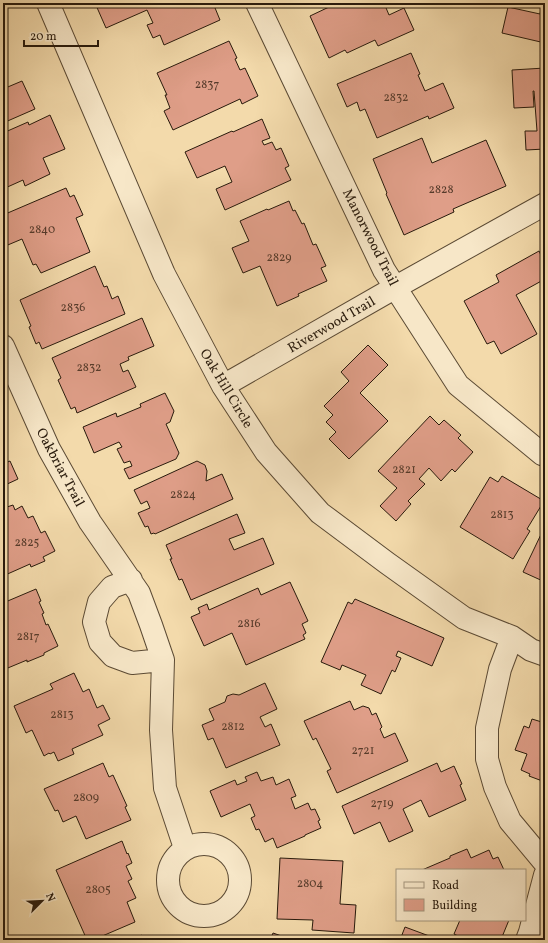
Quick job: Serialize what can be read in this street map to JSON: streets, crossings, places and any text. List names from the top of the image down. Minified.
{"streets":{"street":["Manorwood Trail","Riverwood Trail","Oak Hill Circle","Oakbriar Trail"]},"crossings":[["Manorwood Trail","Riverwood Trail"],["Riverwood Trail","Oak Hill Circle"]],"house_numbers":["2837","2832","2828","2840","2829","2836","2832","2821","2824","2813","2825","2816","2817","2813","2812","2721","2809","2719","2804","2805"],"legend":["Road","Building"],"scale_bar":"20 m","north":"top right"}
